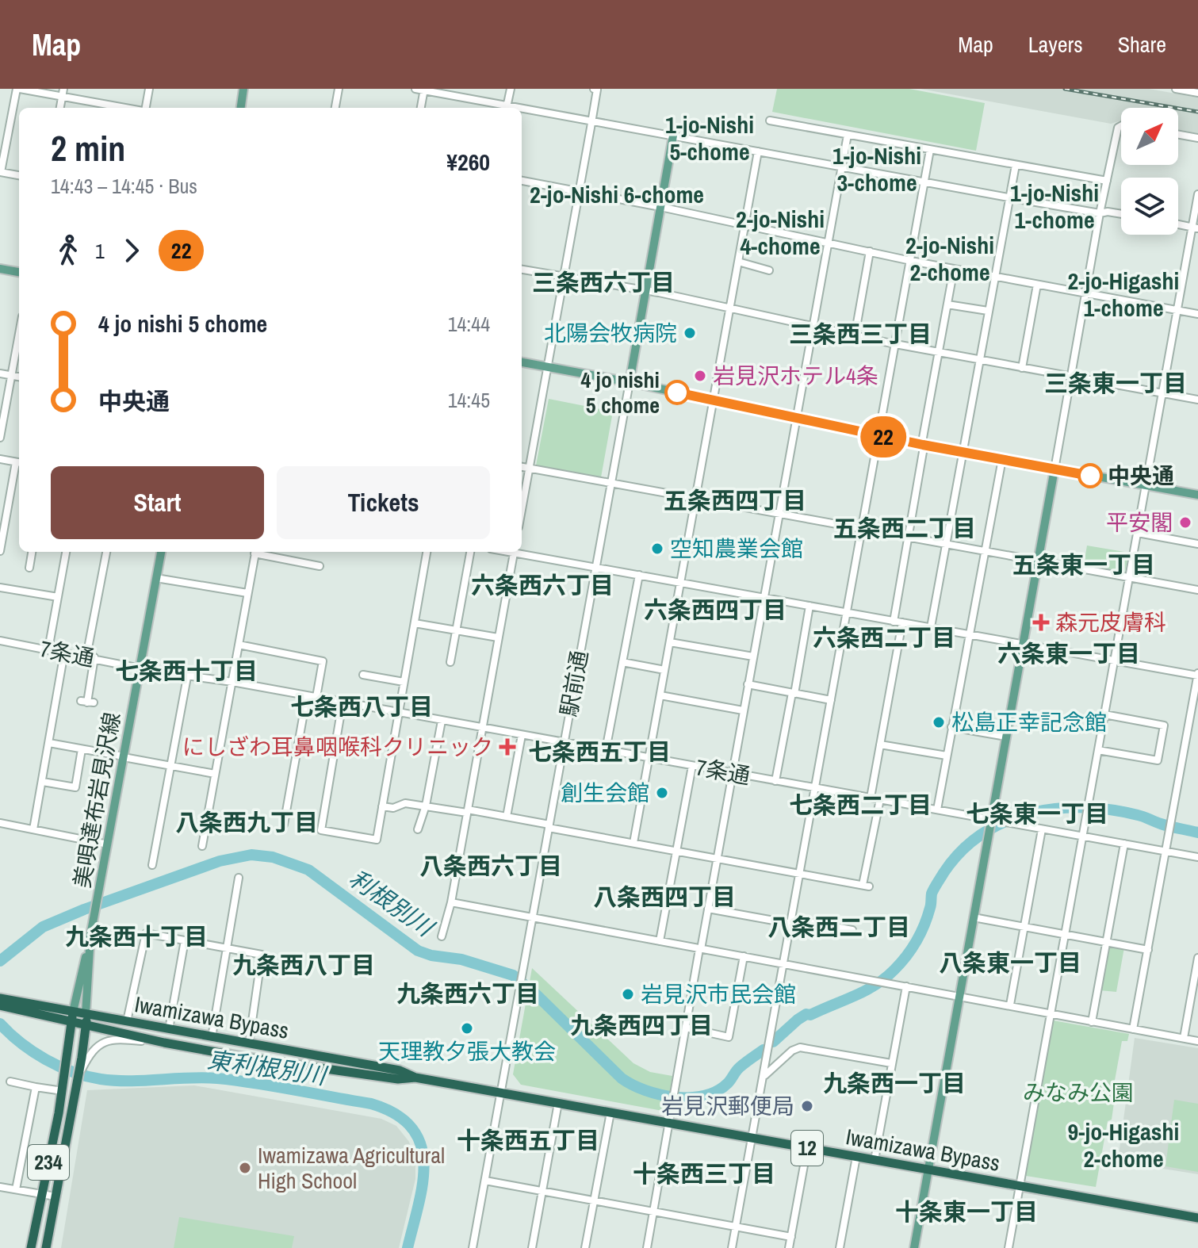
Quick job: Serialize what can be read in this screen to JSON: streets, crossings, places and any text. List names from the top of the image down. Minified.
{"streets":{"highway":["Iwamizawa Bypass","12","234"],"main road":["美唄達布岩見沢線"],"street":["7条通","駅前通"]},"crossings":[["7条通","駅前通"],["7条通","美唄達布岩見沢線"],["駅前通","Iwamizawa Bypass"],["美唄達布岩見沢線","Iwamizawa Bypass"],["美唄達布岩見沢線","234"],["Iwamizawa Bypass","234"]],"districts":["1-jo-Nishi 5-chome","1-jo-Nishi 3-chome","1-jo-Nishi 1-chome","2-jo-Nishi 6-chome","2-jo-Nishi 4-chome","2-jo-Nishi 2-chome","2-jo-Higashi 1-chome","三条西六丁目","三条西三丁目","三条東一丁目","五条西四丁目","五条西二丁目","五条東一丁目","六条西六丁目","六条西四丁目","六条西二丁目","六条東一丁目","七条西十丁目","七条西八丁目","七条西五丁目","七条西二丁目","七条東一丁目","八条西九丁目","八条西六丁目","八条西四丁目","八条西二丁目","九条西十丁目","八条東一丁目","九条西八丁目","九条西六丁目","九条西四丁目","九条西一丁目","9-jo-Higashi 2-chome","十条西五丁目","十条西三丁目","十条東一丁目"],"water":["利根別川","東利根別川"],"parks":["みなみ公園"],"places":{"other":["北陽会牧病院","岩見沢ホテル4条","4 jo nishi 5 chome","中央通","平安閣","空知農業会館","松島正幸記念館","創生会館","岩見沢市民会館","天理教夕張大教会","岩見沢郵便局","Iwamizawa Agricultural High School"],"health":["森元皮膚科","にしざわ耳鼻咽喉科クリニック"]},"lines":["bus line 22"],"north":"top right","page":{"header":"Map","nav":["Map","Layers","Share"],"on_map":"22","heading":["2 min","14:43 – 14:45 · Bus","¥260"],"legs":["1","22"],"list":[{"name":"4 jo nishi 5 chome","value":"14:44"},{"name":"中央通","value":"14:45"}],"buttons":["Start","Tickets"]}}
